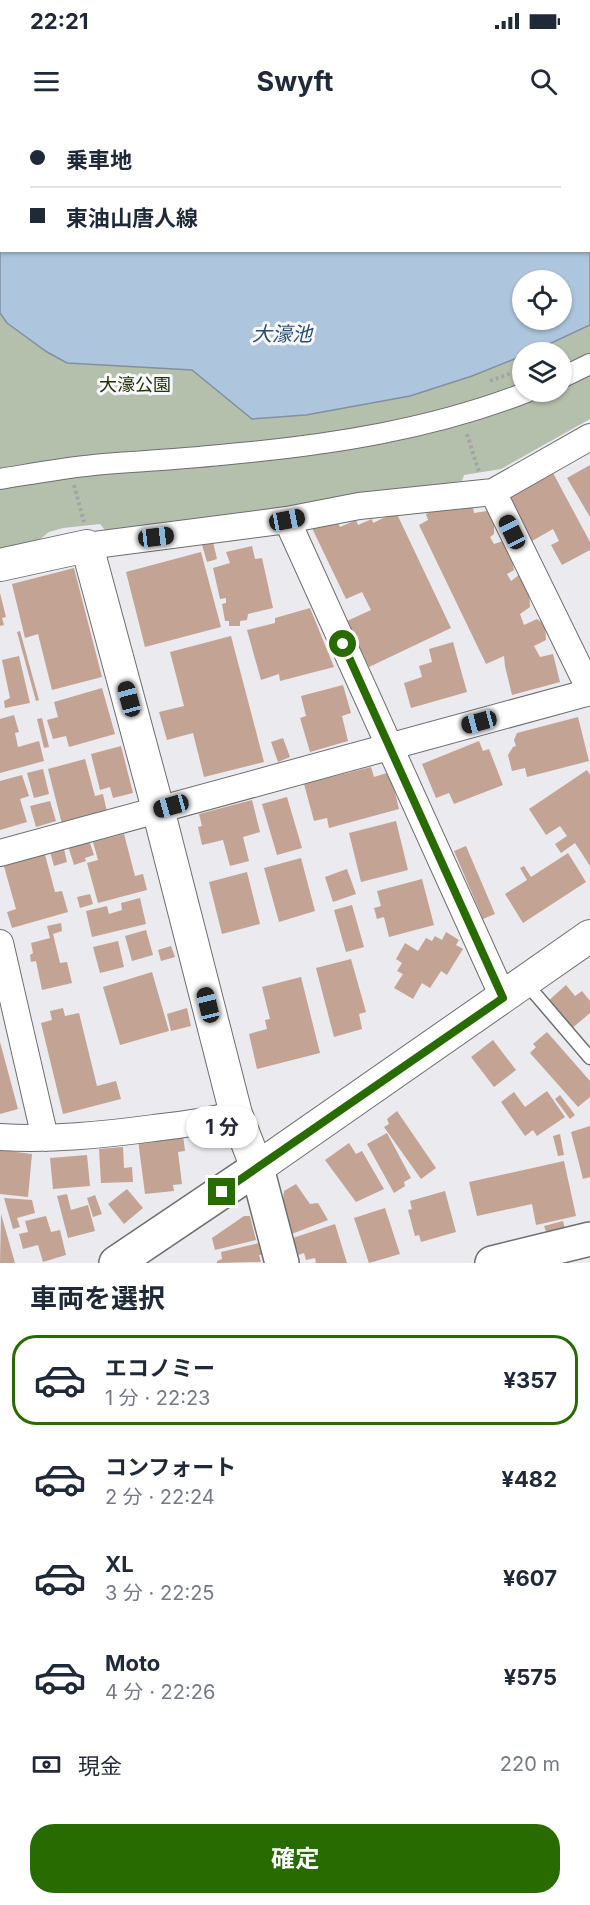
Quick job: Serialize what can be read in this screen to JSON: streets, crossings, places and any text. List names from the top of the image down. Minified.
{"water":["大濠池"],"parks":["大濠公園"],"page":{"status":"22:21","header":"Swyft","banner":["乗車地","東油山唐人線"],"bubble":"1 分","heading":"車両を選択","list":[{"name":"エコノミー","note":"1 分 · 22:23","value":"¥357"},{"name":"コンフォート","note":"2 分 · 22:24","value":"¥482"},{"name":"XL","note":"3 分 · 22:25","value":"¥607"},{"name":"Moto","note":"4 分 · 22:26","value":"¥575"}],"pay":["現金","220 m"],"buttons":"確定"}}
